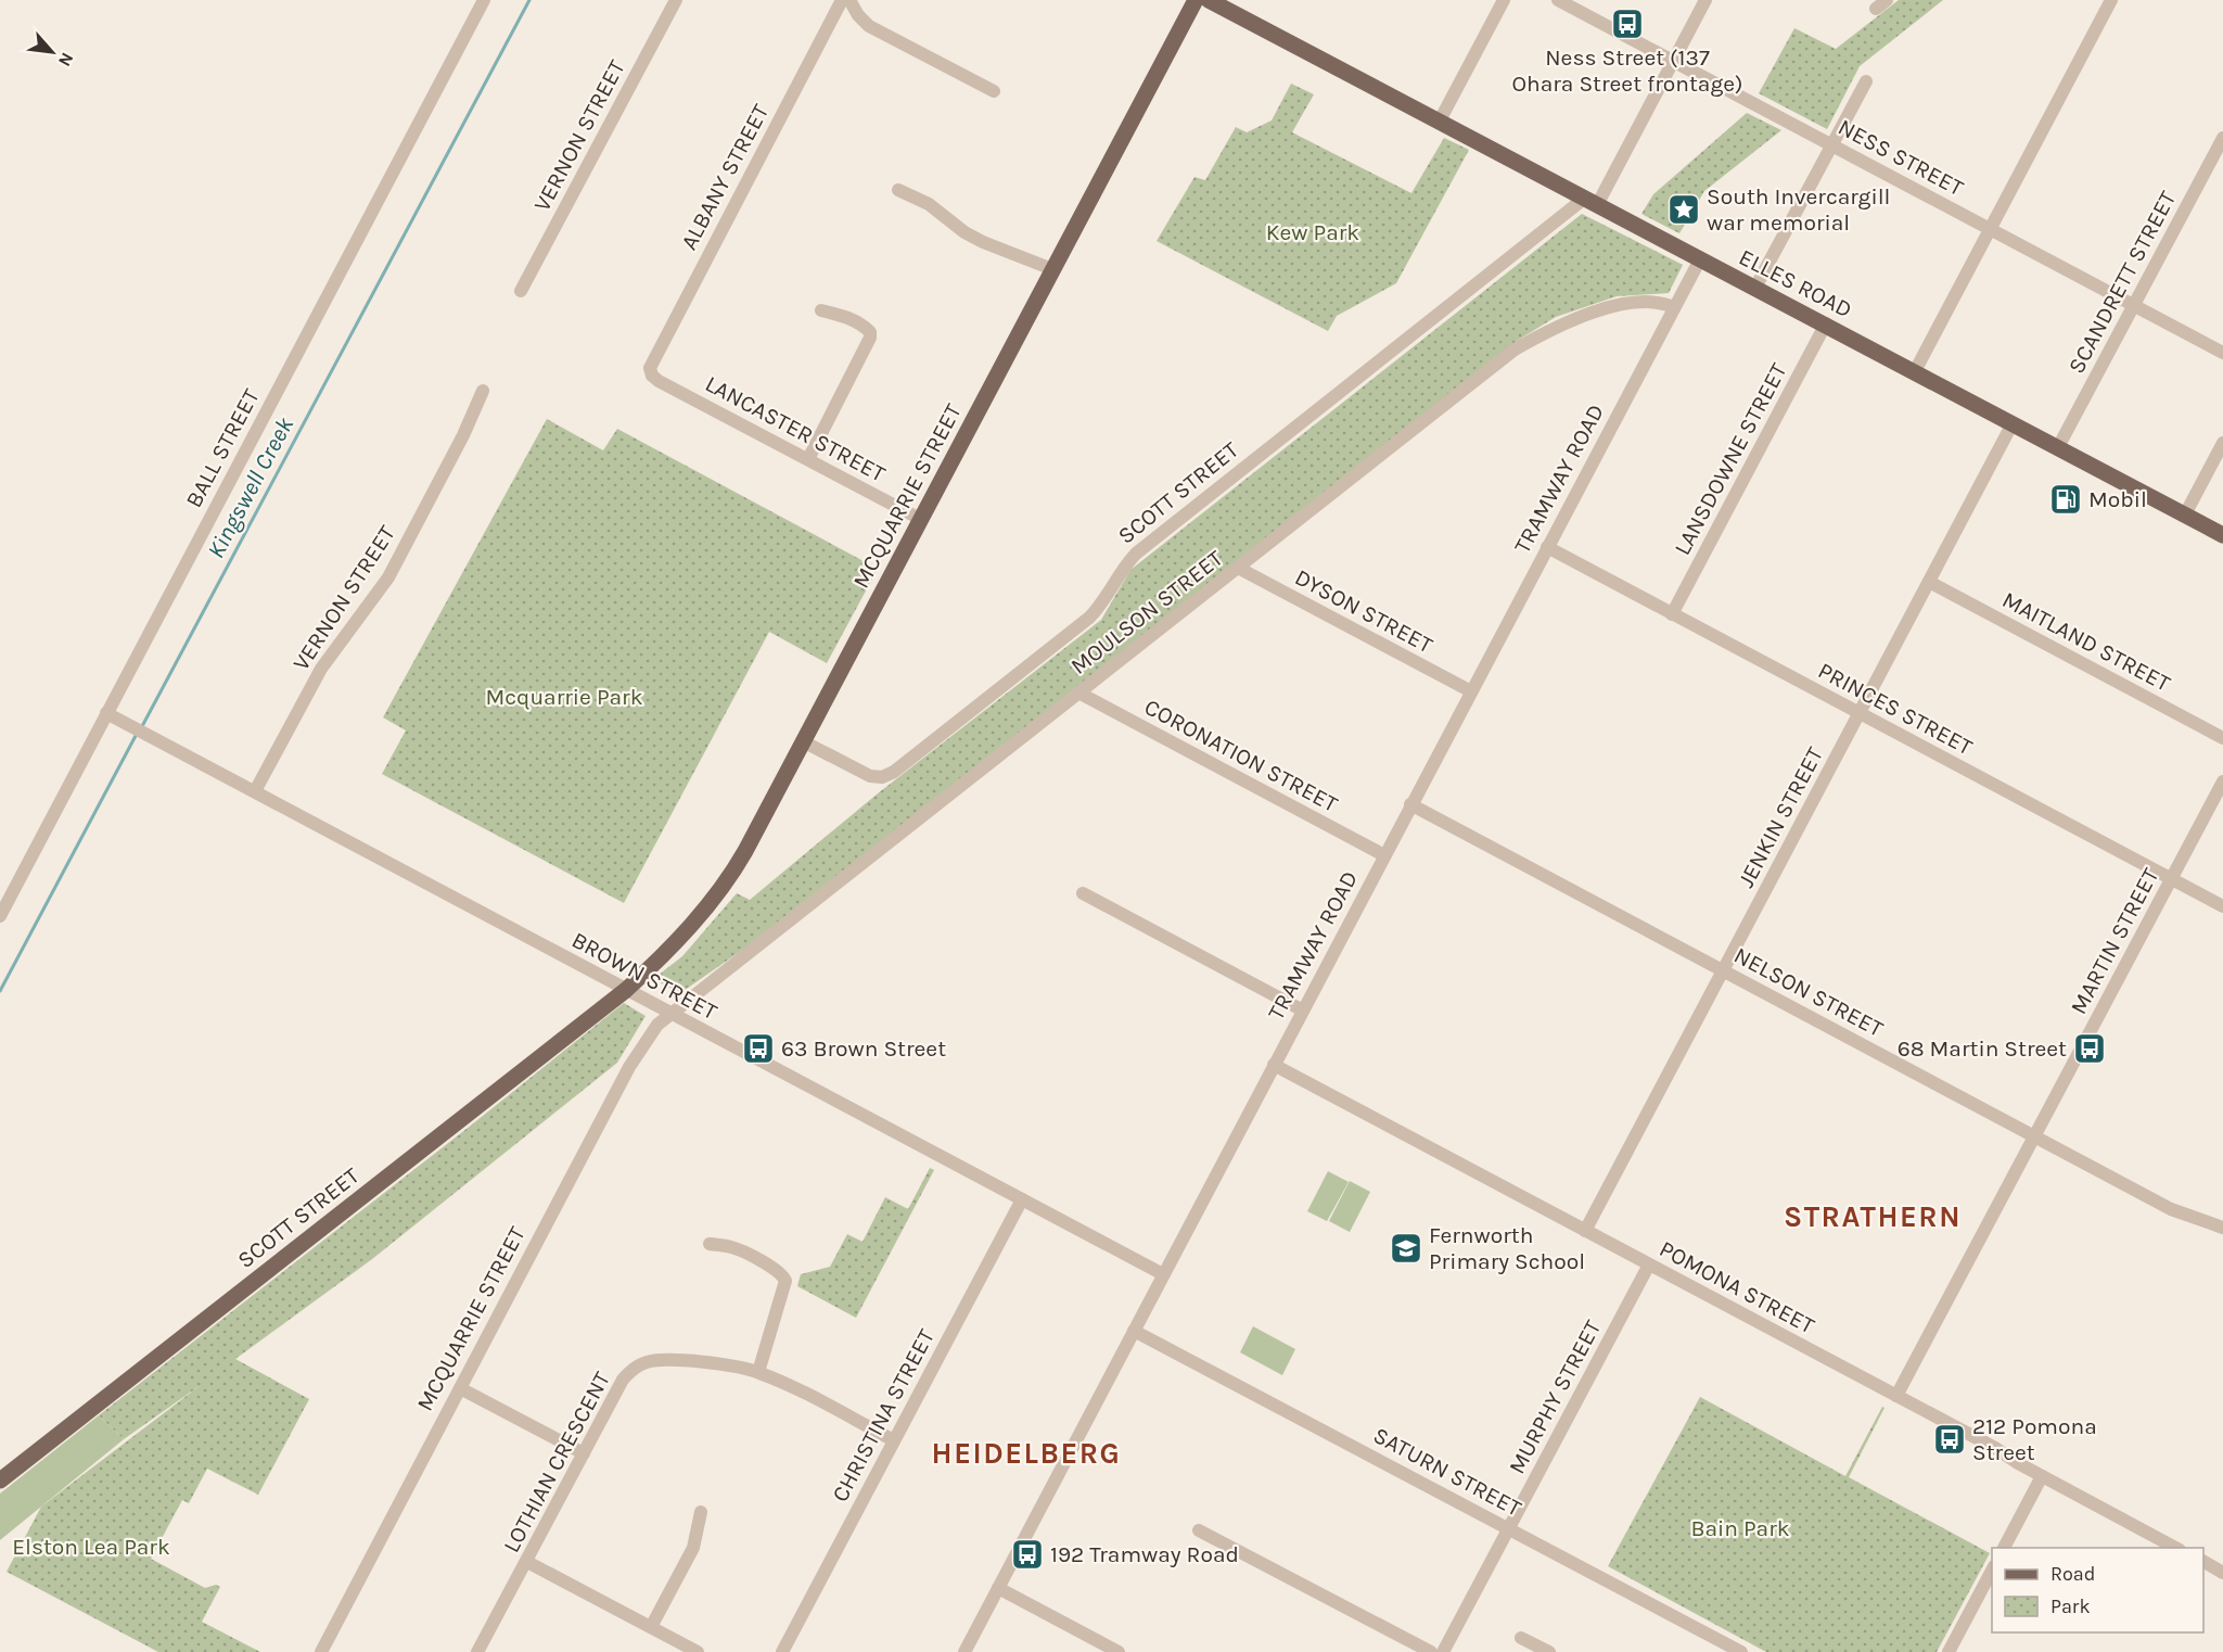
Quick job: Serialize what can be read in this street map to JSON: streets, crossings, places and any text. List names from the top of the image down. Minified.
{"streets":{"main road":["ELLES ROAD","SCOTT STREET","MCQUARRIE STREET"],"street":["VERNON STREET","NESS STREET","ALBANY STREET","SCANDRETT STREET","LANCASTER STREET","BALL STREET","LANSDOWNE STREET","TRAMWAY ROAD","DYSON STREET","MOULSON STREET","MAITLAND STREET","PRINCES STREET","CORONATION STREET","JENKIN STREET","MARTIN STREET","BROWN STREET","NELSON STREET","POMONA STREET","MURPHY STREET","CHRISTINA STREET","LOTHIAN CRESCENT","SATURN STREET"]},"crossings":[["VERNON STREET","BROWN STREET"],["NESS STREET","SCANDRETT STREET"],["ALBANY STREET","LANCASTER STREET"],["SCANDRETT STREET","ELLES ROAD"],["ELLES ROAD","LANSDOWNE STREET"],["ELLES ROAD","TRAMWAY ROAD"],["ELLES ROAD","SCOTT STREET"],["ELLES ROAD","JENKIN STREET"],["LANCASTER STREET","MCQUARRIE STREET"],["BALL STREET","BROWN STREET"],["LANSDOWNE STREET","PRINCES STREET"],["TRAMWAY ROAD","DYSON STREET"],["TRAMWAY ROAD","MOULSON STREET"],["TRAMWAY ROAD","PRINCES STREET"],["TRAMWAY ROAD","CORONATION STREET"],["TRAMWAY ROAD","BROWN STREET"],["TRAMWAY ROAD","NELSON STREET"],["TRAMWAY ROAD","POMONA STREET"],["TRAMWAY ROAD","SATURN STREET"],["SCOTT STREET","MCQUARRIE STREET"],["SCOTT STREET","BROWN STREET"],["MCQUARRIE STREET","MOULSON STREET"],["MCQUARRIE STREET","BROWN STREET"],["DYSON STREET","MOULSON STREET"],["MOULSON STREET","CORONATION STREET"],["MOULSON STREET","BROWN STREET"],["MAITLAND STREET","JENKIN STREET"],["PRINCES STREET","JENKIN STREET"],["PRINCES STREET","MARTIN STREET"],["JENKIN STREET","NELSON STREET"],["JENKIN STREET","POMONA STREET"],["MARTIN STREET","NELSON STREET"],["MARTIN STREET","POMONA STREET"],["BROWN STREET","CHRISTINA STREET"],["POMONA STREET","MURPHY STREET"],["MURPHY STREET","SATURN STREET"],["CHRISTINA STREET","LOTHIAN CRESCENT"]],"districts":["STRATHERN","HEIDELBERG"],"water":["Kingswell Creek"],"parks":["Kew Park","Mcquarrie Park","Bain Park","Elston Lea Park"],"places":{"bus stop":["Ness Street (137 Ohara Street frontage)","63 Brown Street","68 Martin Street","212 Pomona Street","192 Tramway Road"],"place":["South Invercargill war memorial"],"fuel station":["Mobil"],"school or university":["Fernworth Primary School"]},"legend":["Road","Park"],"north":"bottom right"}
